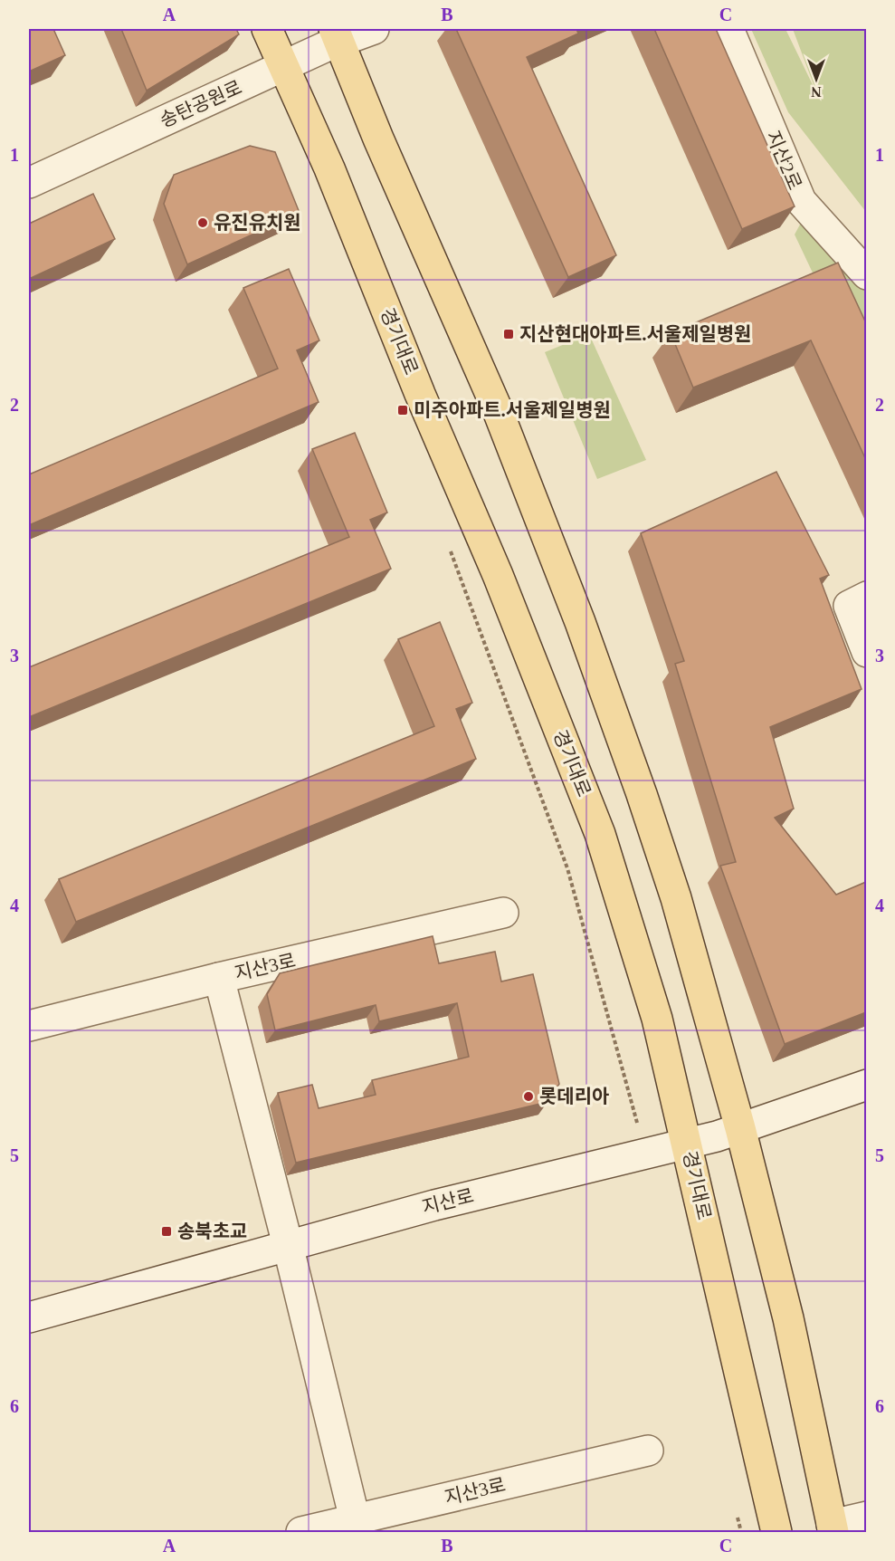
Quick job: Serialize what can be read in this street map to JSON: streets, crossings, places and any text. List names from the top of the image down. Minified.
{"streets":{"main road":["경기대로"],"street":["송탄공원로","지산2로","지산3로","지산로"]},"crossings":[["송탄공원로","경기대로"],["경기대로","지산로"]],"places":{"other":["유진유치원","롯데리아"],"transit":["지산현대아파트.서울제일병원","미주아파트.서울제일병원","송북초교"]},"north":"bottom","grid":{"columns":["A","B","C"],"rows":["1","2","3","4","5","6"]}}
